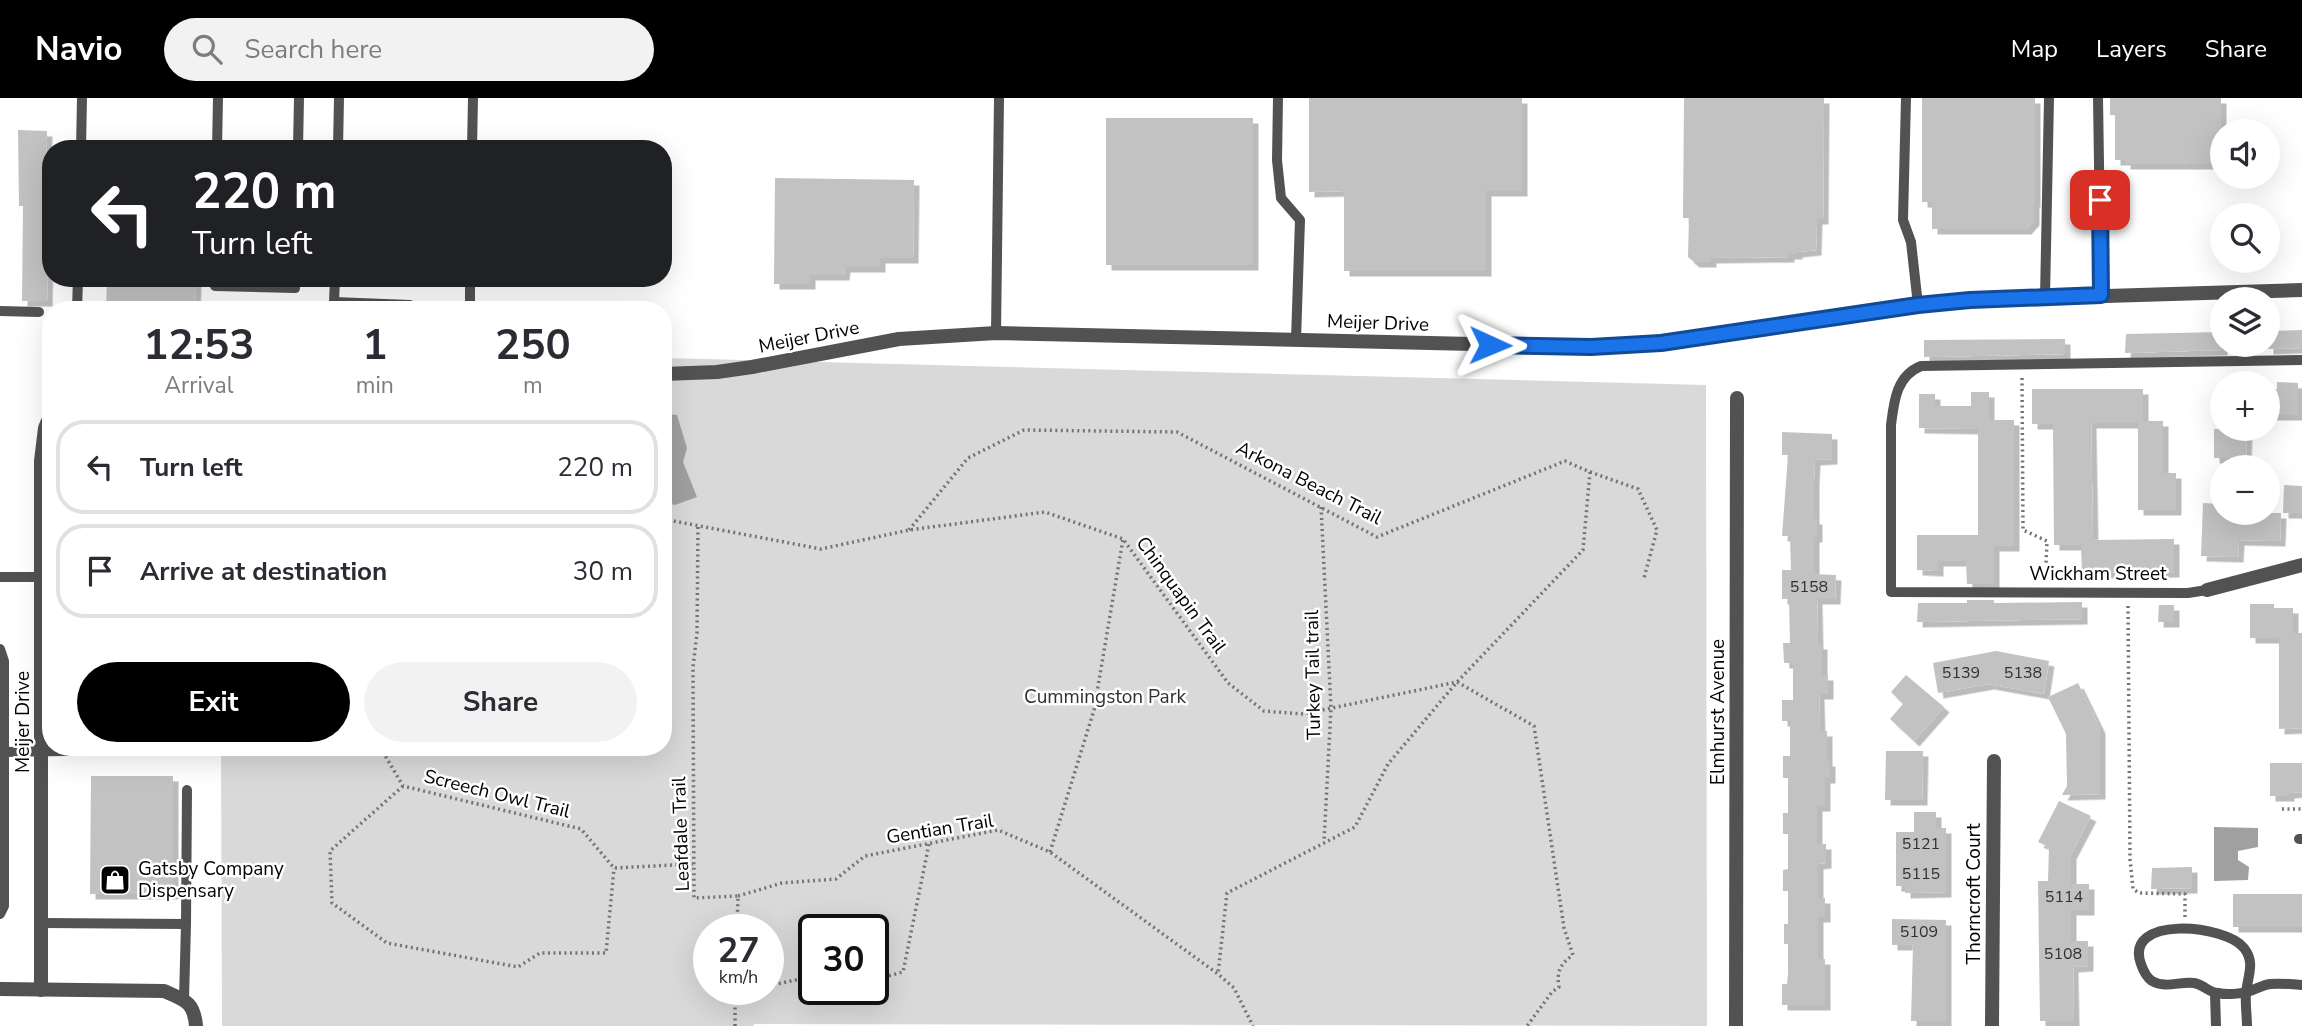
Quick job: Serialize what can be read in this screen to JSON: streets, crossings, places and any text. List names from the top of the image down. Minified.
{"streets":{"street":["Meijer Drive","Wickham Street","Elmhurst Avenue","Thorncroft Court"],"path":["Arkona Beach Trail","Chinquapin Trail","Turkey Tail trail","Screech Owl Trail","Gentian Trail","Leafdale Trail"]},"crossings":[["Arkona Beach Trail","Chinquapin Trail"],["Arkona Beach Trail","Turkey Tail trail"],["Chinquapin Trail","Turkey Tail trail"],["Chinquapin Trail","Leafdale Trail"],["Gentian Trail","Leafdale Trail"]],"parks":["Cummingston Park"],"places":{"shop":["Gatsby Company Dispensary"]},"house_numbers":["5158","5139","5138","5121","5115","5114","5109","5108"],"page":{"header":"Navio","search":"Search here","nav":["Map","Layers","Share"],"map_buttons":["+","−"],"turn":["220 m","Turn left"],"eta":["12:53","Arrival","1","min","250","m"],"list":[{"name":"Turn left","value":"220 m"},{"name":"Arrive at destination","value":"30 m"}],"buttons":["Exit","Share"],"speed":"27 km/h","limit":"30"}}
